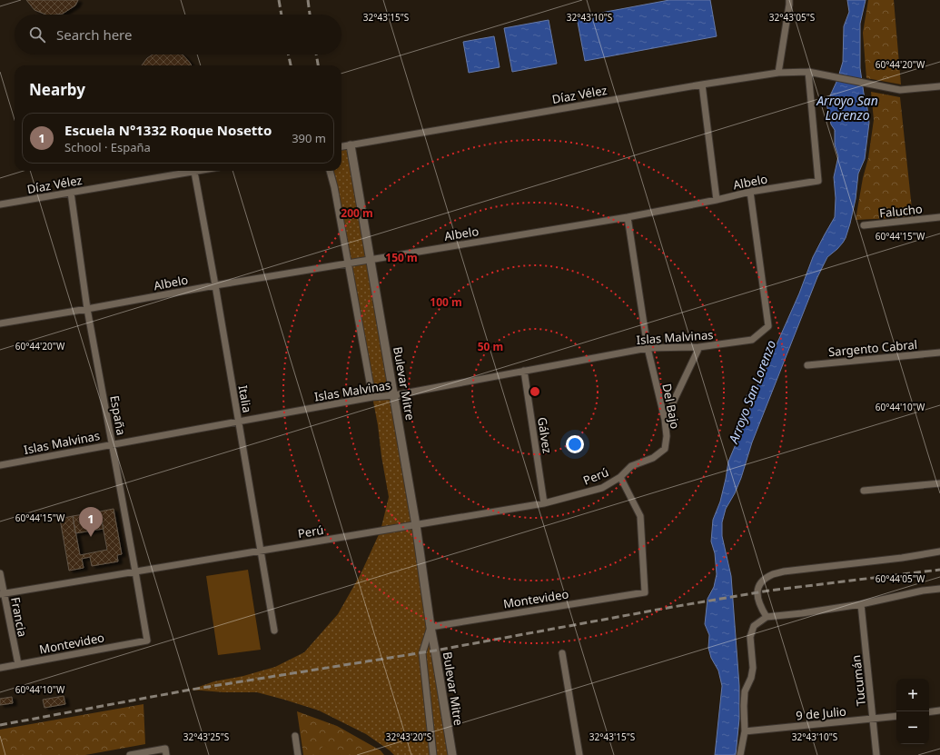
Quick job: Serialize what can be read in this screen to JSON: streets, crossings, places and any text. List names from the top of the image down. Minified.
{"streets":{"street":["Díaz Vélez","Albelo","Falucho","Islas Malvinas","Sargento Cabral","Bulevar Mitre","Italia","Del Bajo","España","Gálvez","Perú","Montevideo","Francia","Tucumán","9 de Julio"]},"crossings":[["Díaz Vélez","Albelo"],["Díaz Vélez","Bulevar Mitre"],["Díaz Vélez","Italia"],["Díaz Vélez","España"],["Albelo","Islas Malvinas"],["Albelo","Bulevar Mitre"],["Albelo","Italia"],["Albelo","Del Bajo"],["Albelo","España"],["Islas Malvinas","Bulevar Mitre"],["Islas Malvinas","Italia"],["Islas Malvinas","Del Bajo"],["Islas Malvinas","España"],["Islas Malvinas","Gálvez"],["Bulevar Mitre","Perú"],["Bulevar Mitre","Montevideo"],["Italia","Perú"],["Del Bajo","Perú"],["Del Bajo","Montevideo"],["España","Perú"],["España","Montevideo"],["Gálvez","Perú"],["Perú","Montevideo"],["Perú","Francia"],["Montevideo","Francia"],["Tucumán","9 de Julio"]],"water":["Arroyo San Lorenzo"],"page":{"search":"Search here","heading":"Nearby","list":[{"mark":"1","name":"Escuela N°1332 Roque Nosetto","note":"School · España","value":"390 m"}],"pins":"1","map_buttons":["+","−"]},"coordinates":["32°43'15\"S","32°43'10\"S","32°43'05\"S","60°44'20\"W","60°44'15\"W","60°44'10\"W","60°44'05\"W","32°43'25\"S","32°43'20\"S"],"rings":["200 m","150 m","100 m","50 m"]}
